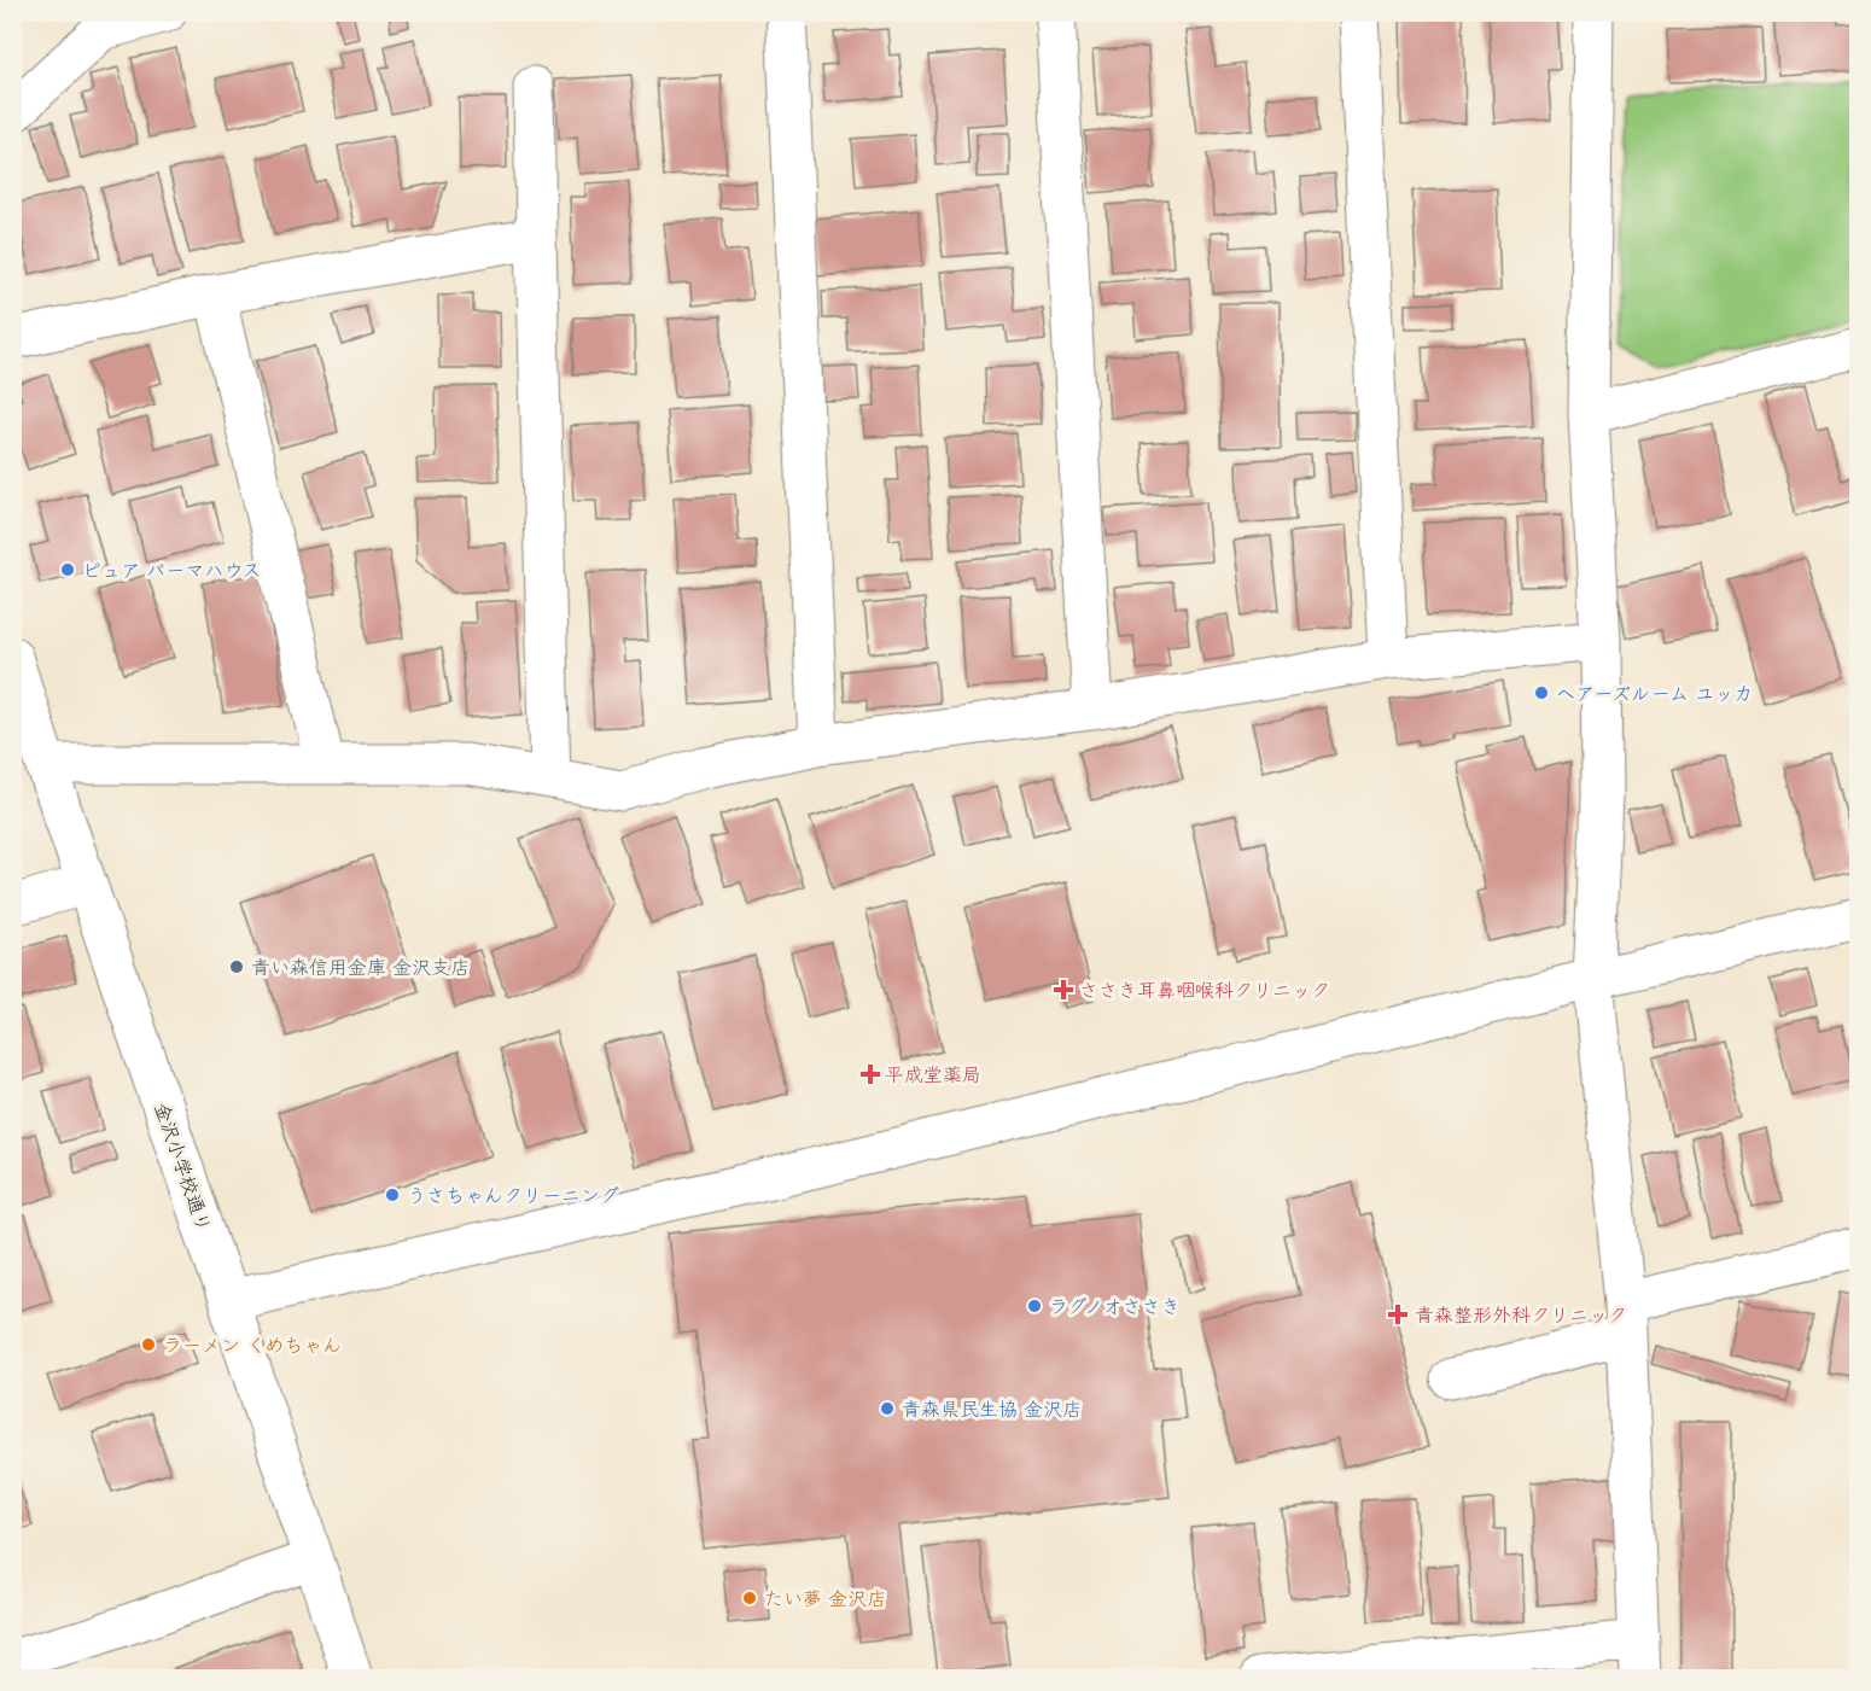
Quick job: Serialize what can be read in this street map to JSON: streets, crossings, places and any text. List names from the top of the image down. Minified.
{"streets":{"street":["金沢小学校通り"]},"places":{"other":["ピュア パーマハウス","ヘアーズルーム ユッカ","青い森信用金庫 金沢支店","うさちゃんクリーニング","ラグノオささき","ラーメン くめちゃん","青森県民生協 金沢店","たい夢 金沢店"],"health":["ささき耳鼻咽喉科クリニック","平成堂薬局","青森整形外科クリニック"]}}
